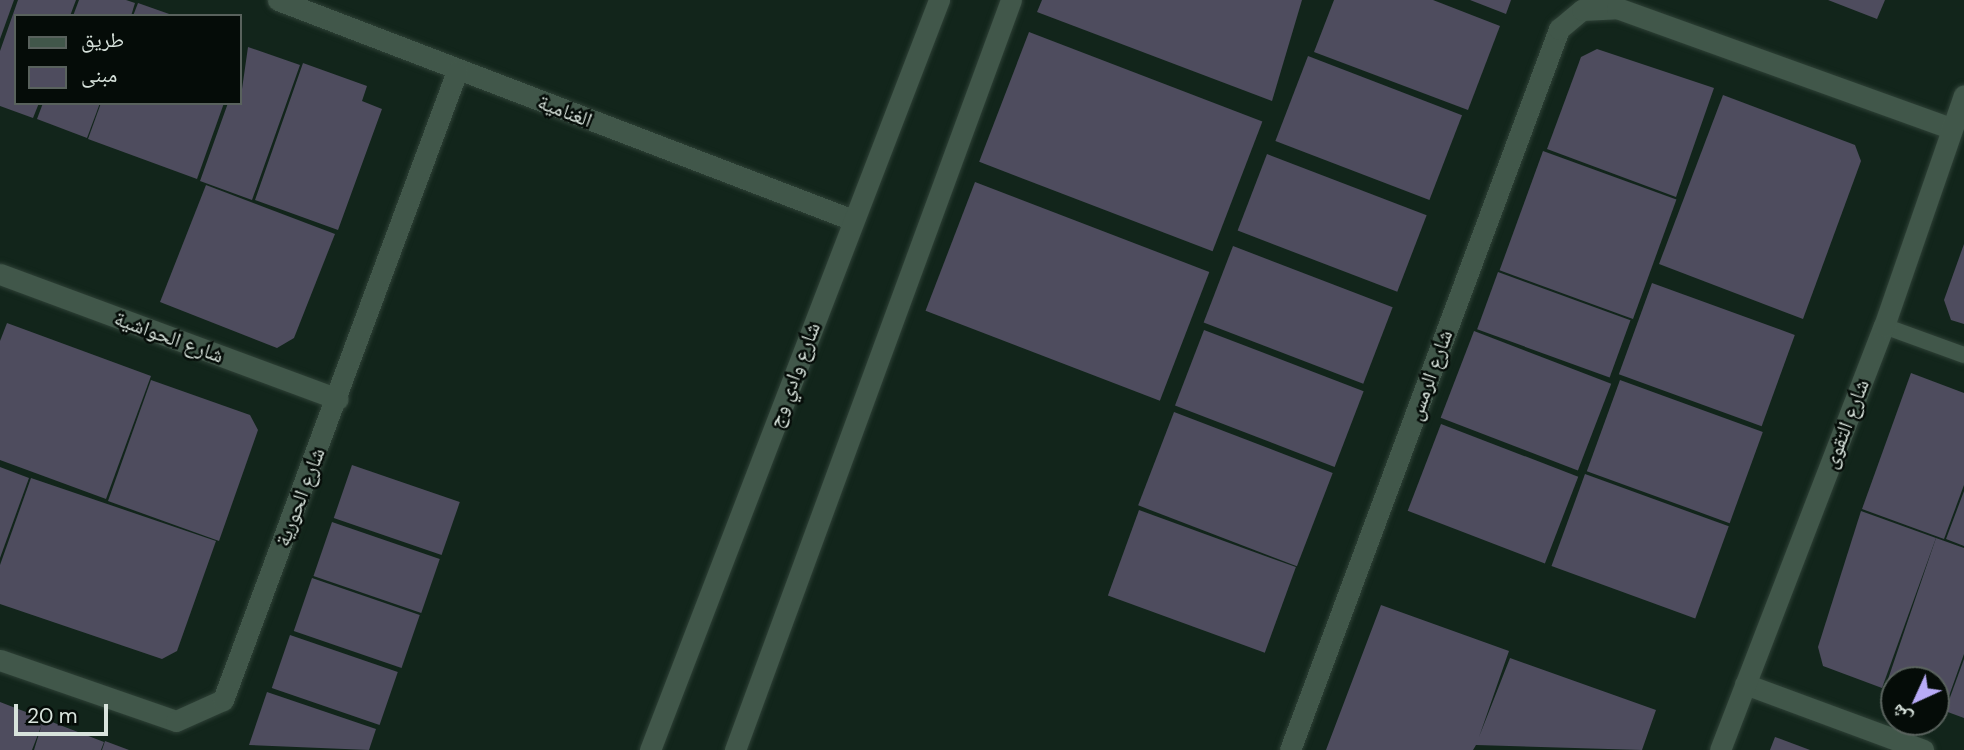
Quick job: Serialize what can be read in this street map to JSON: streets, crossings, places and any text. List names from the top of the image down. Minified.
{"streets":{"street":["الغنامية","شارع الحواشية","شارع وادي وج","شارع الرمس","شارع التقوى","شارع الحورية"]},"crossings":[["الغنامية","شارع وادي وج"],["الغنامية","شارع الحورية"],["شارع الحواشية","شارع الحورية"],["شارع الرمس","شارع التقوى"]],"legend":["طريق","مبنى"],"scale_bar":"20 m","north":"bottom left"}
